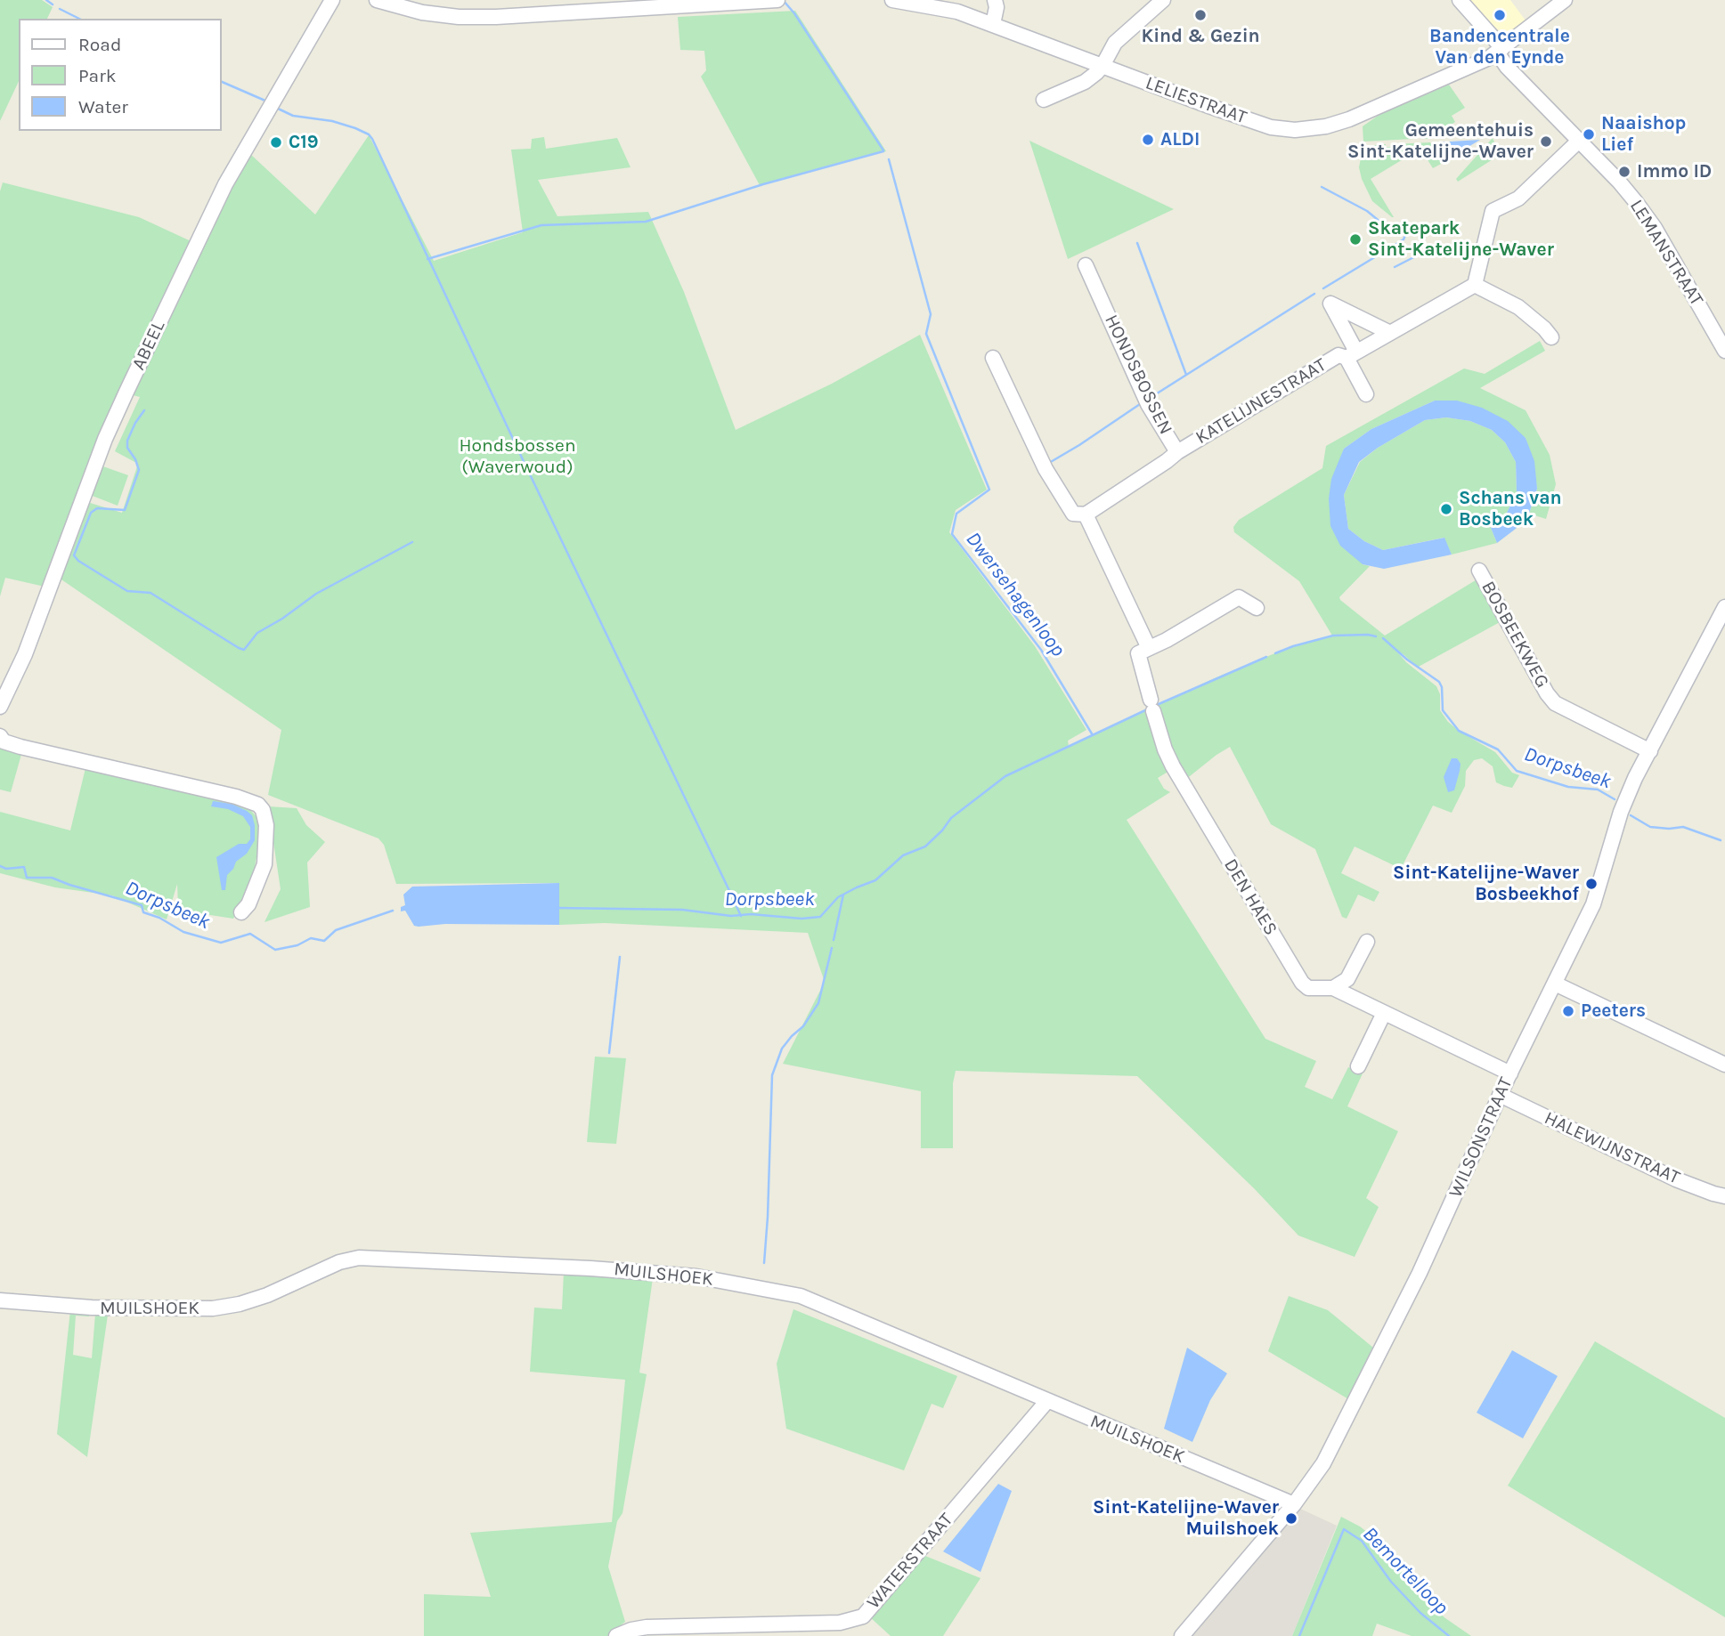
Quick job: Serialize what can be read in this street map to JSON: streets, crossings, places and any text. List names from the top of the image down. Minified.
{"streets":{"street":["LELIESTRAAT","LEMANSTRAAT","ABEEL","HONDSBOSSEN","KATELIJNESTRAAT","BOSBEEKWEG","DEN HAES","WILSONSTRAAT","HALEWIJNSTRAAT","MUILSHOEK","WATERSTRAAT"]},"crossings":[["LELIESTRAAT","LEMANSTRAAT"],["HONDSBOSSEN","KATELIJNESTRAAT"],["BOSBEEKWEG","WILSONSTRAAT"],["DEN HAES","WILSONSTRAAT"],["WILSONSTRAAT","HALEWIJNSTRAAT"],["WILSONSTRAAT","MUILSHOEK"],["MUILSHOEK","WATERSTRAAT"]],"water":["Dwersehagenloop","Dorpsbeek","Bemortelloop"],"parks":["Hondsbossen (Waverwoud)"],"places":["Kind & Gezin","Bandencentrale Van den Eynde","Naaishop Lief","ALDI","Gemeentehuis Sint-Katelijne-Waver","C19","Immo ID","Skatepark Sint-Katelijne-Waver","Schans van Bosbeek","Sint-Katelijne-Waver Bosbeekhof","Peeters","Sint-Katelijne-Waver Muilshoek"],"legend":["Road","Park","Water"]}
